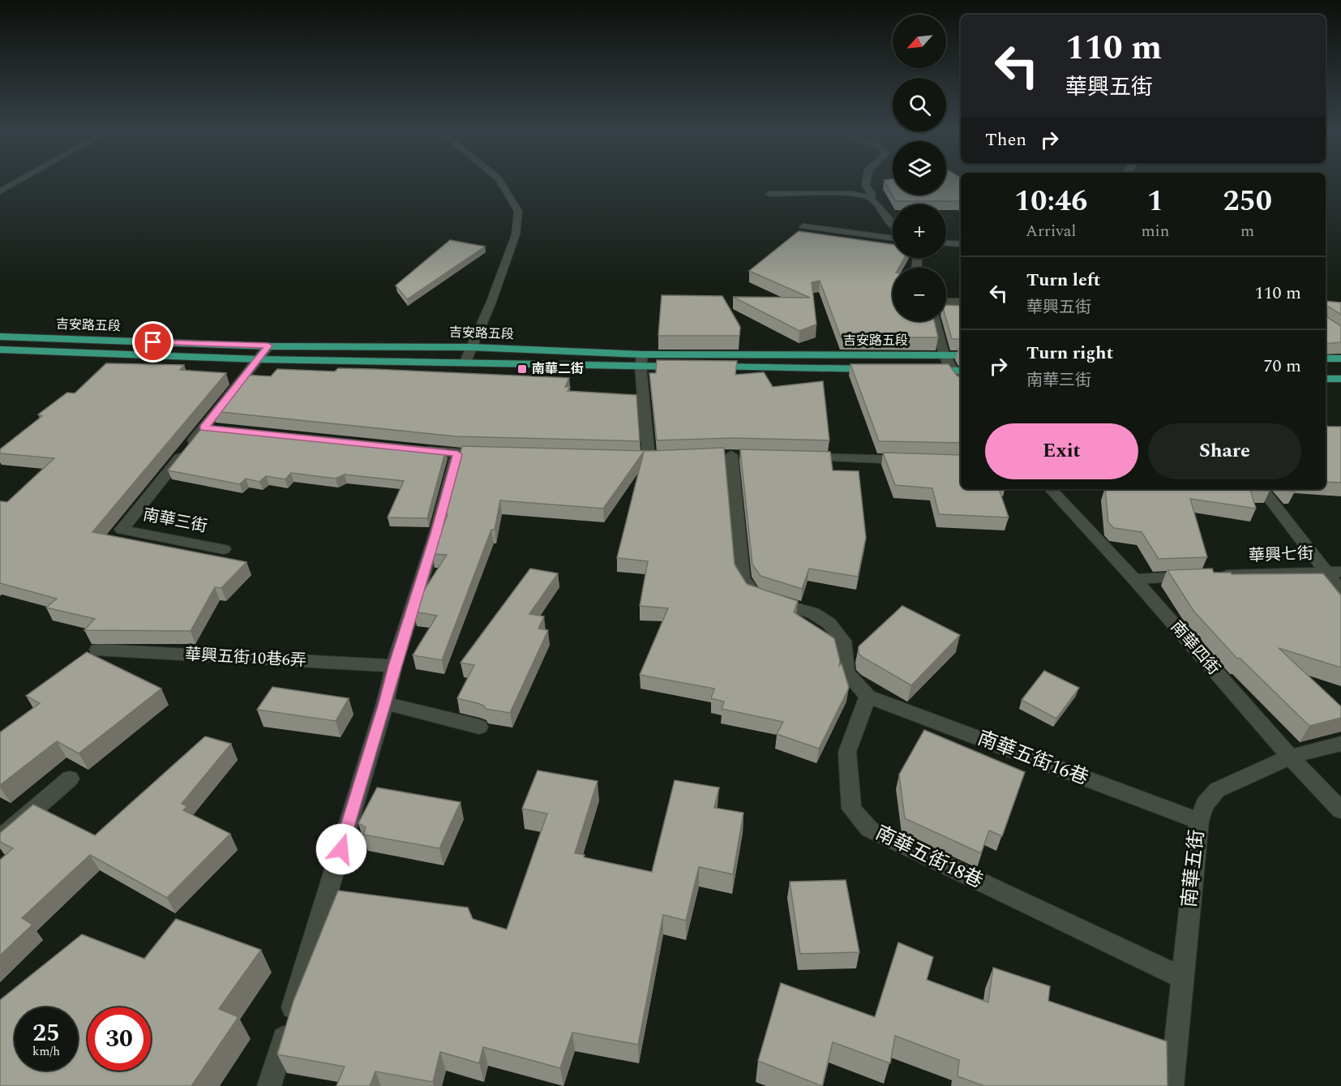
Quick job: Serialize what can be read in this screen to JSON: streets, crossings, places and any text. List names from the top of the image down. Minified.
{"streets":{"main road":["吉安路五段"],"street":["南華三街","華興七街","南華四街","華興五街10巷6弄","南華五街16巷","南華五街18巷","南華五街"]},"crossings":[["吉安路五段","南華三街"],["華興七街","南華四街"],["南華四街","南華五街"],["南華五街16巷","南華五街18巷"],["南華五街16巷","南華五街"],["南華五街18巷","南華五街"]],"places":{"transit":["南華二街"]},"north":"bottom left","page":{"map_buttons":["+","−"],"turn":["110 m","華興五街"],"then":"Then","eta":["10:46","Arrival","1","min","250","m"],"list":[{"name":"Turn left","note":"華興五街","value":"110 m"},{"name":"Turn right","note":"南華三街","value":"70 m"}],"buttons":["Exit","Share"],"speed":"25 km/h","limit":"30"}}
